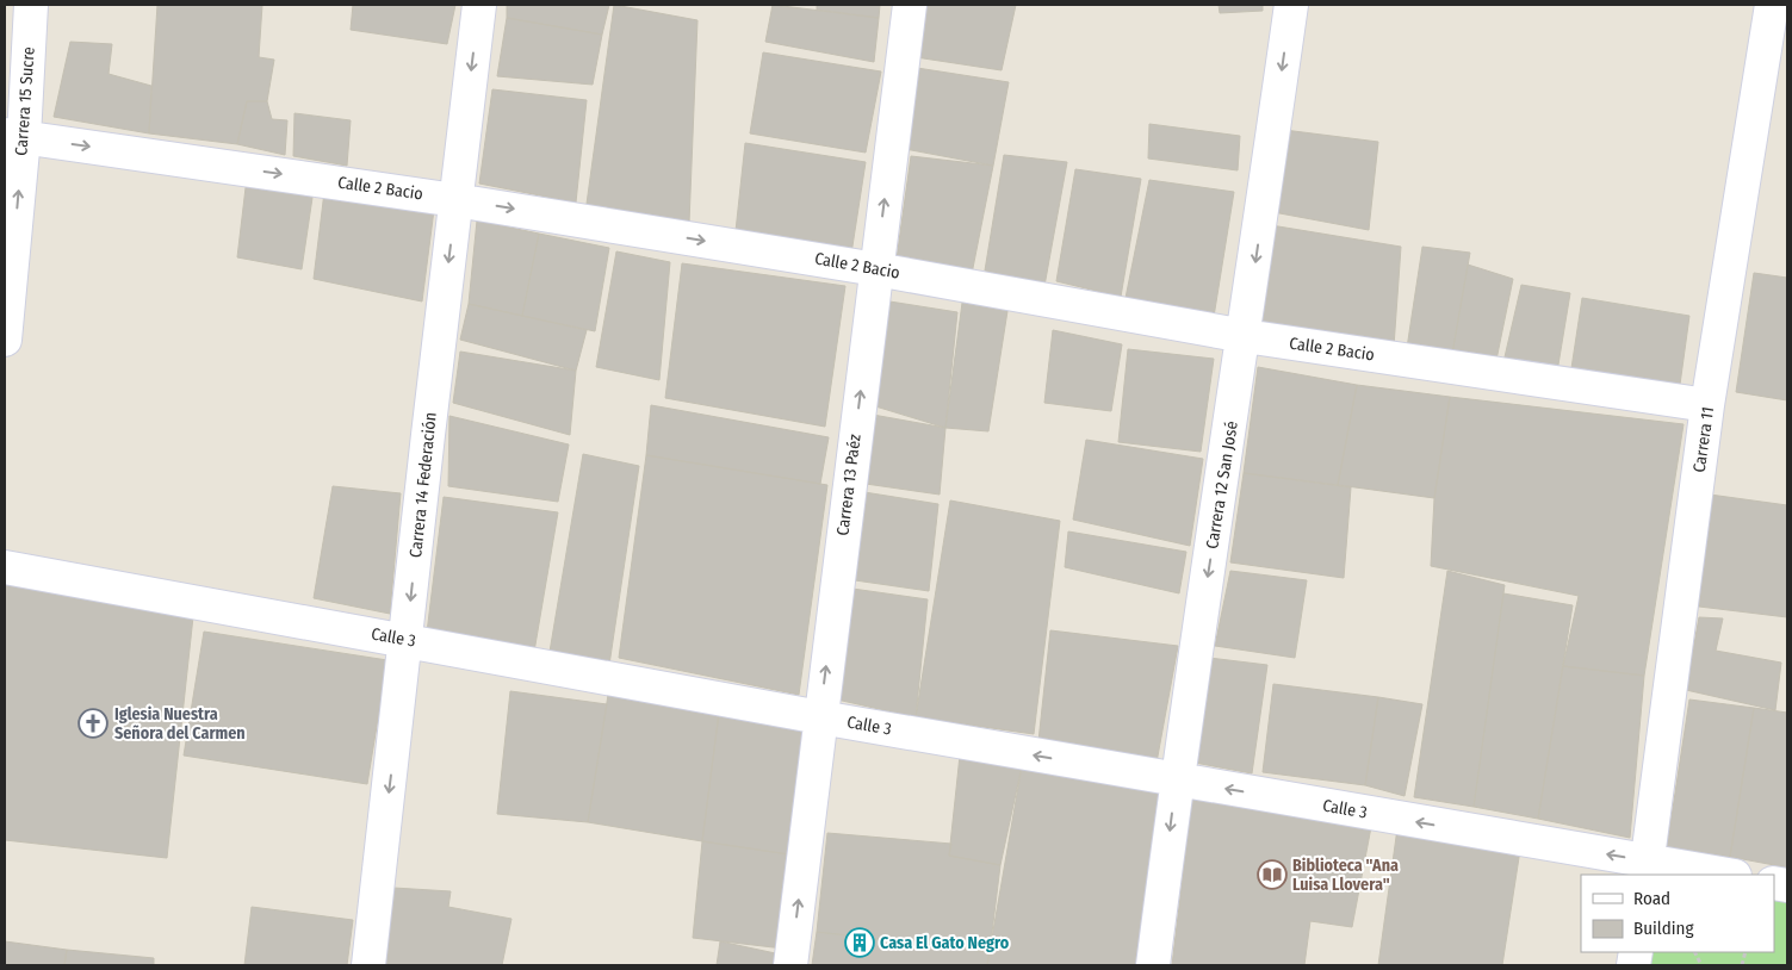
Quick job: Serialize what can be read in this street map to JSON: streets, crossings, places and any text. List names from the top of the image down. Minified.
{"streets":{"street":["Carrera 15 Sucre","Calle 2 Bacio","Carrera 11","Carrera 14 Federación","Carrera 13 Paéz","Carrera 12 San José","Calle 3"]},"crossings":[["Carrera 15 Sucre","Calle 2 Bacio"],["Calle 2 Bacio","Carrera 11"],["Calle 2 Bacio","Carrera 14 Federación"],["Calle 2 Bacio","Carrera 13 Paéz"],["Calle 2 Bacio","Carrera 12 San José"],["Carrera 11","Calle 3"],["Carrera 14 Federación","Calle 3"],["Carrera 13 Paéz","Calle 3"],["Carrera 12 San José","Calle 3"]],"one_way":["Carrera 15 Sucre","Calle 2 Bacio","Carrera 14 Federación","Carrera 13 Paéz","Carrera 12 San José","Calle 3"],"places":{"church":["Iglesia Nuestra Señora del Carmen"],"library":["Biblioteca \"Ana Luisa Llovera\""],"building":["Casa El Gato Negro"]},"legend":["Road","Building"]}
